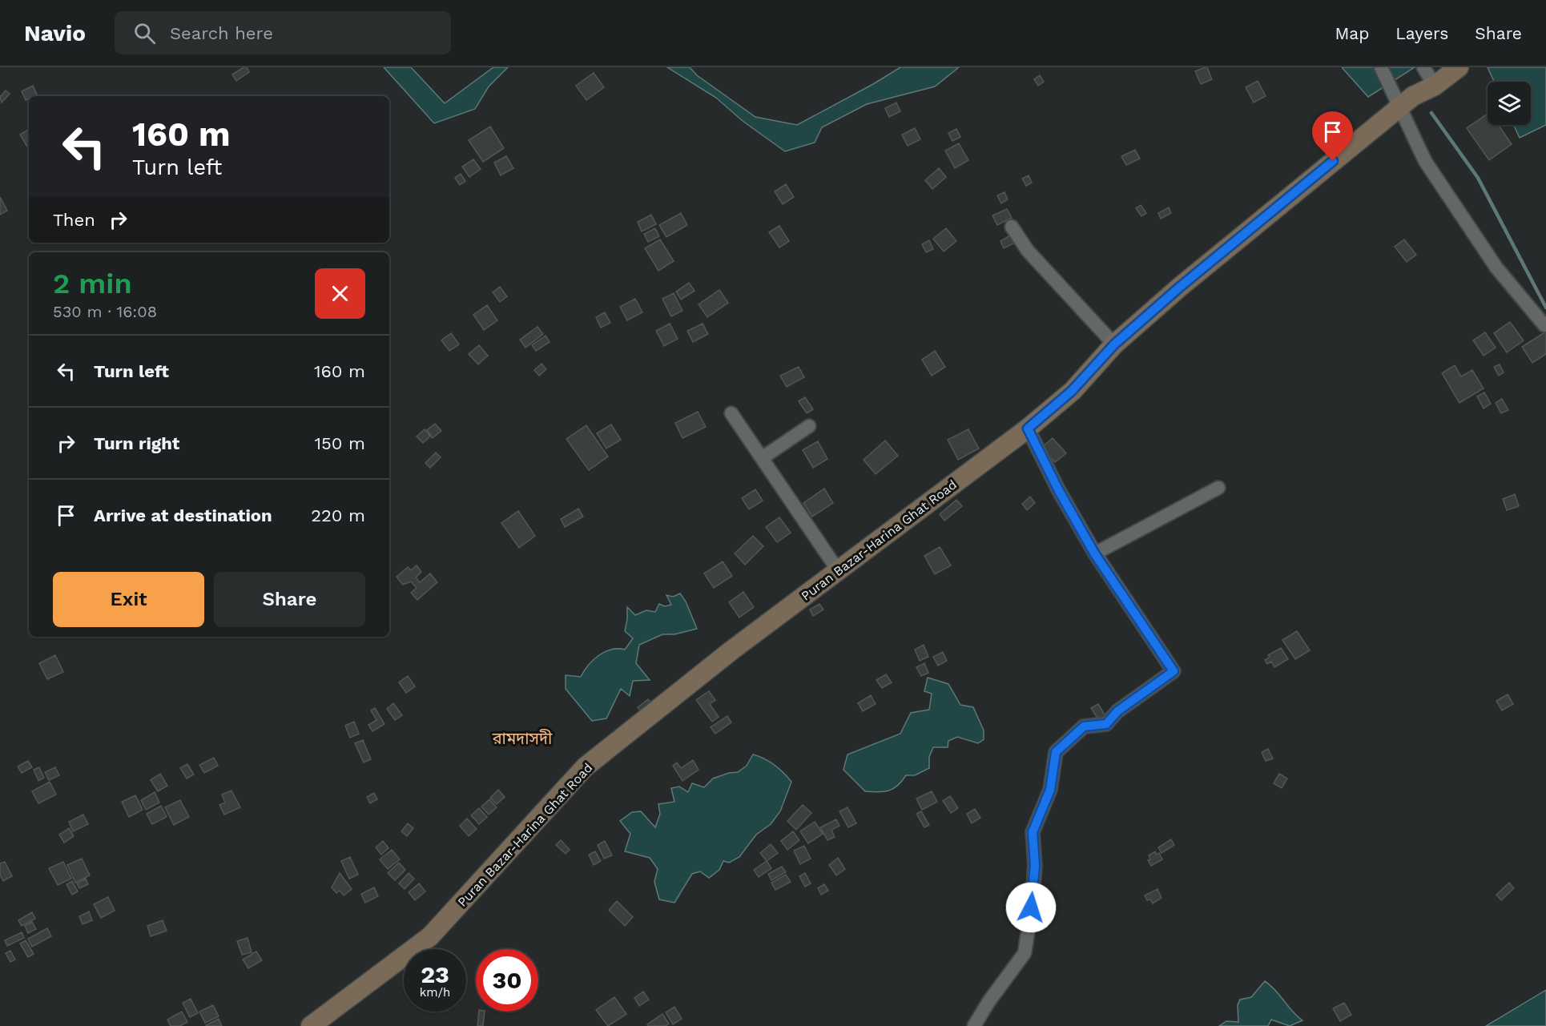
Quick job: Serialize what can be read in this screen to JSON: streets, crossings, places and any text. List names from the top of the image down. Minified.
{"streets":{"main road":["Puran Bazar-Harina Ghat Road"]},"districts":["রামদাসদী"],"page":{"header":"Navio","search":"Search here","nav":["Map","Layers","Share"],"turn":["160 m","Turn left"],"then":"Then","heading":["2 min","530 m · 16:08"],"list":[{"name":"Turn left","value":"160 m"},{"name":"Turn right","value":"150 m"},{"name":"Arrive at destination","value":"220 m"}],"buttons":["Exit","Share"],"speed":"23 km/h","limit":"30"}}
